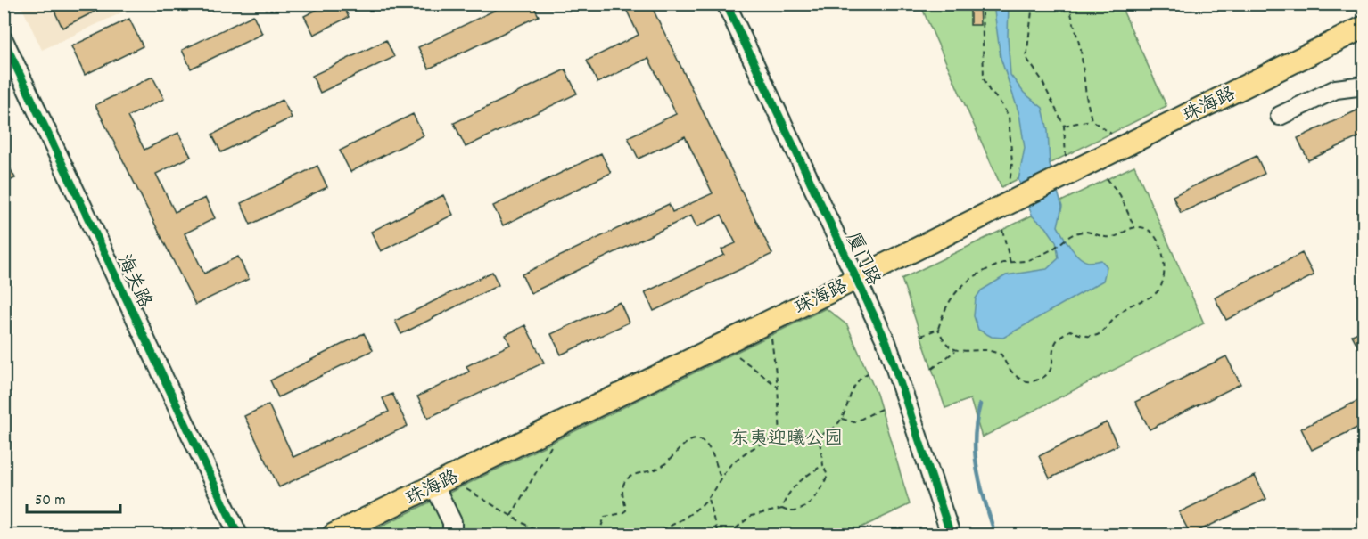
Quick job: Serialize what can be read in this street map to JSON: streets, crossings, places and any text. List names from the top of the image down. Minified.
{"streets":{"main road":["珠海路"],"street":["厦门路","海关路"]},"crossings":[["珠海路","厦门路"]],"parks":["东夷迎曦公园"],"scale_bar":"50 m"}
